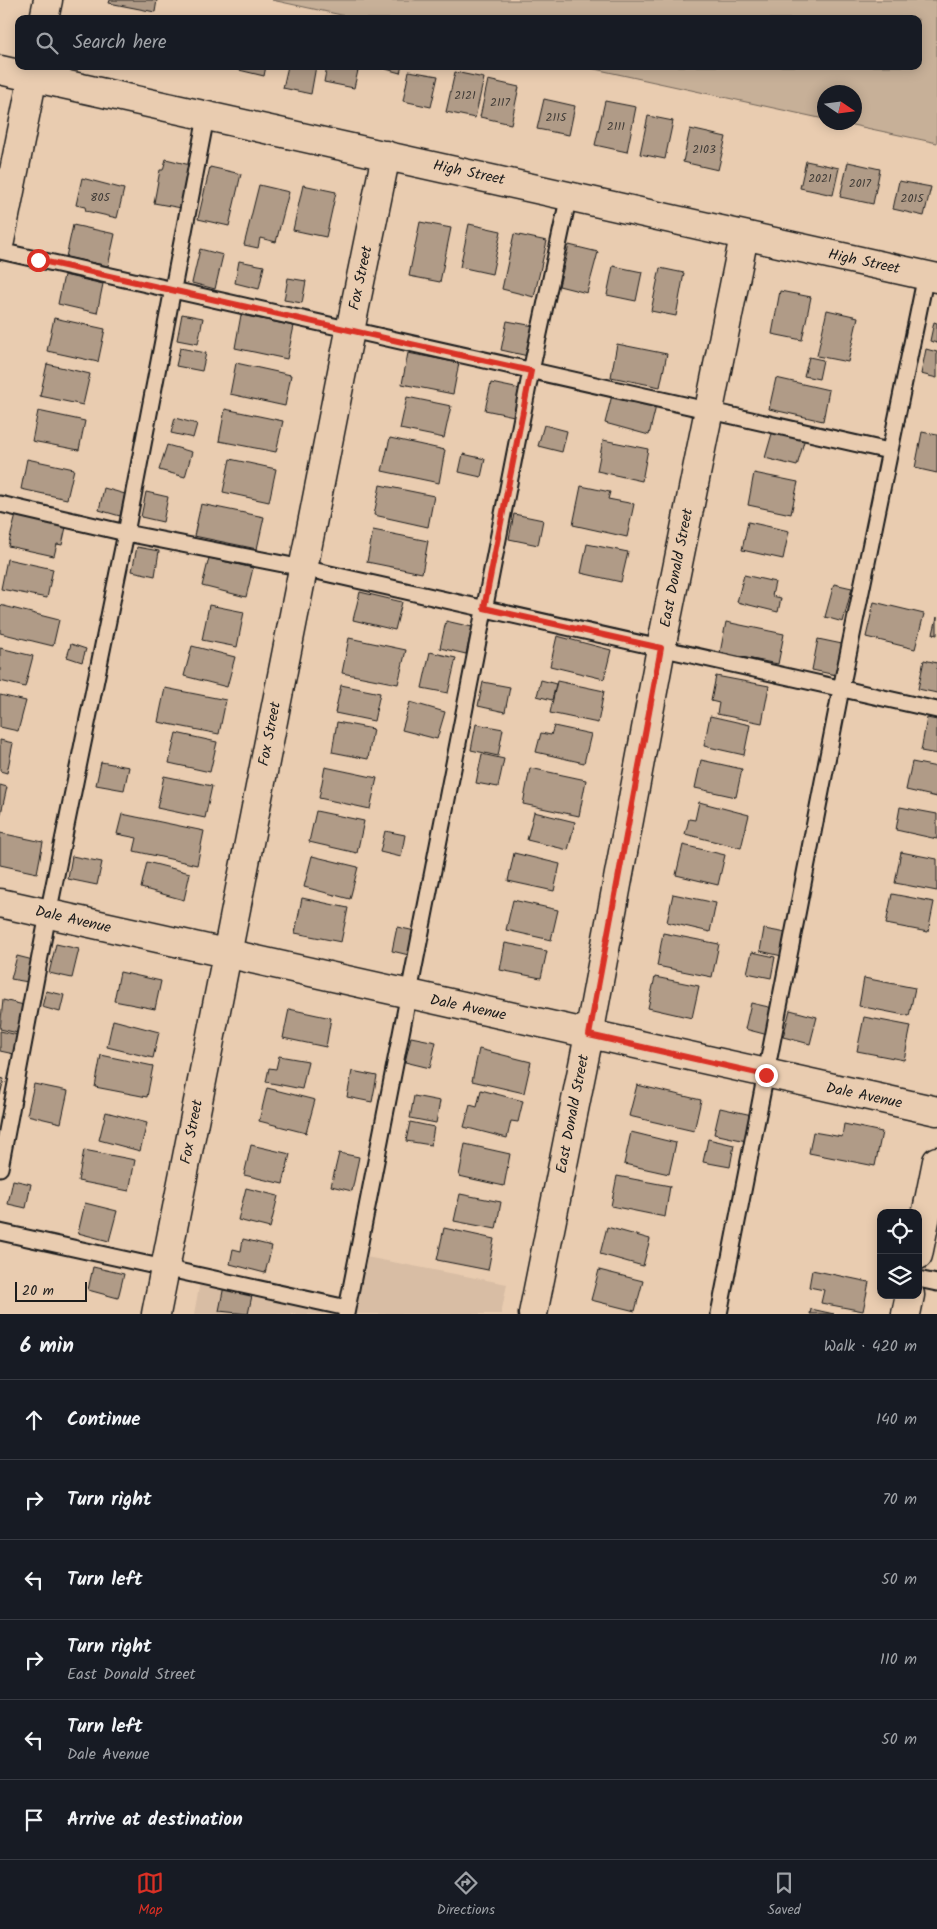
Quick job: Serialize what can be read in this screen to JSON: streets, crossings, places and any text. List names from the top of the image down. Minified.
{"streets":{"street":["High Street","Fox Street","East Donald Street","Dale Avenue"]},"crossings":[["High Street","Fox Street"],["High Street","East Donald Street"],["Fox Street","Dale Avenue"],["East Donald Street","Dale Avenue"]],"house_numbers":["2121","2117","2115","2111","2103","2021","2017","805","2015"],"scale_bar":"20 m","north":"right","page":{"search":"Search here","scale":"20 m","heading":["6 min","Walk · 420 m"],"list":[["Continue","140 m"],["Turn right","70 m"],["Turn left","50 m"],["Turn right","East Donald Street","110 m"],["Turn left","Dale Avenue","50 m"],"Arrive at destination"],"nav":["Map","Directions","Saved"]}}
